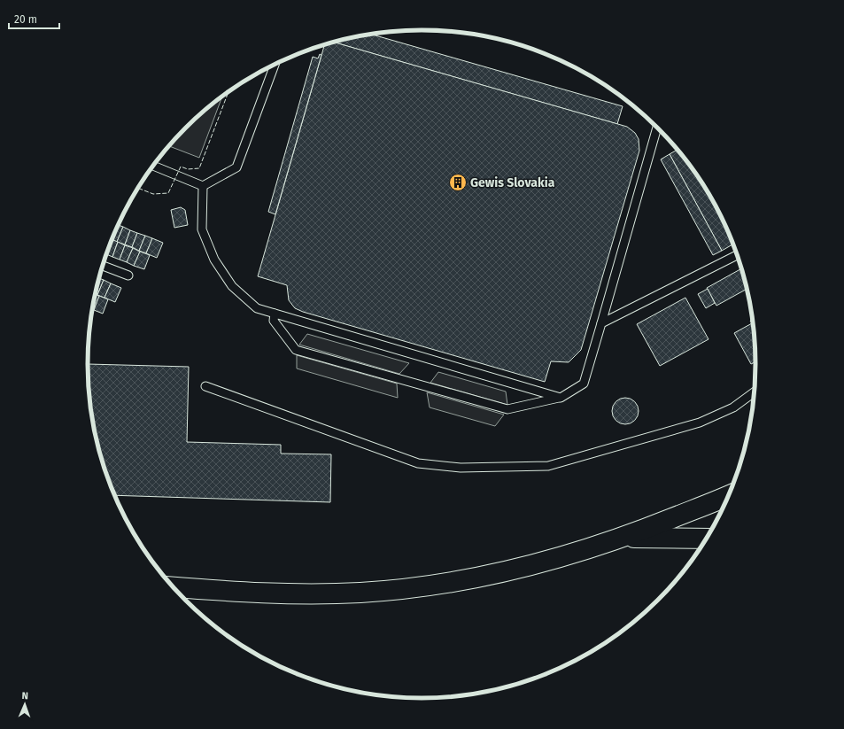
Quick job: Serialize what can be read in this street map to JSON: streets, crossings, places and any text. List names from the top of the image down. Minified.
{"places":{"building":["Gewis Slovakia"]},"scale_bar":"20 m","north":"top"}
